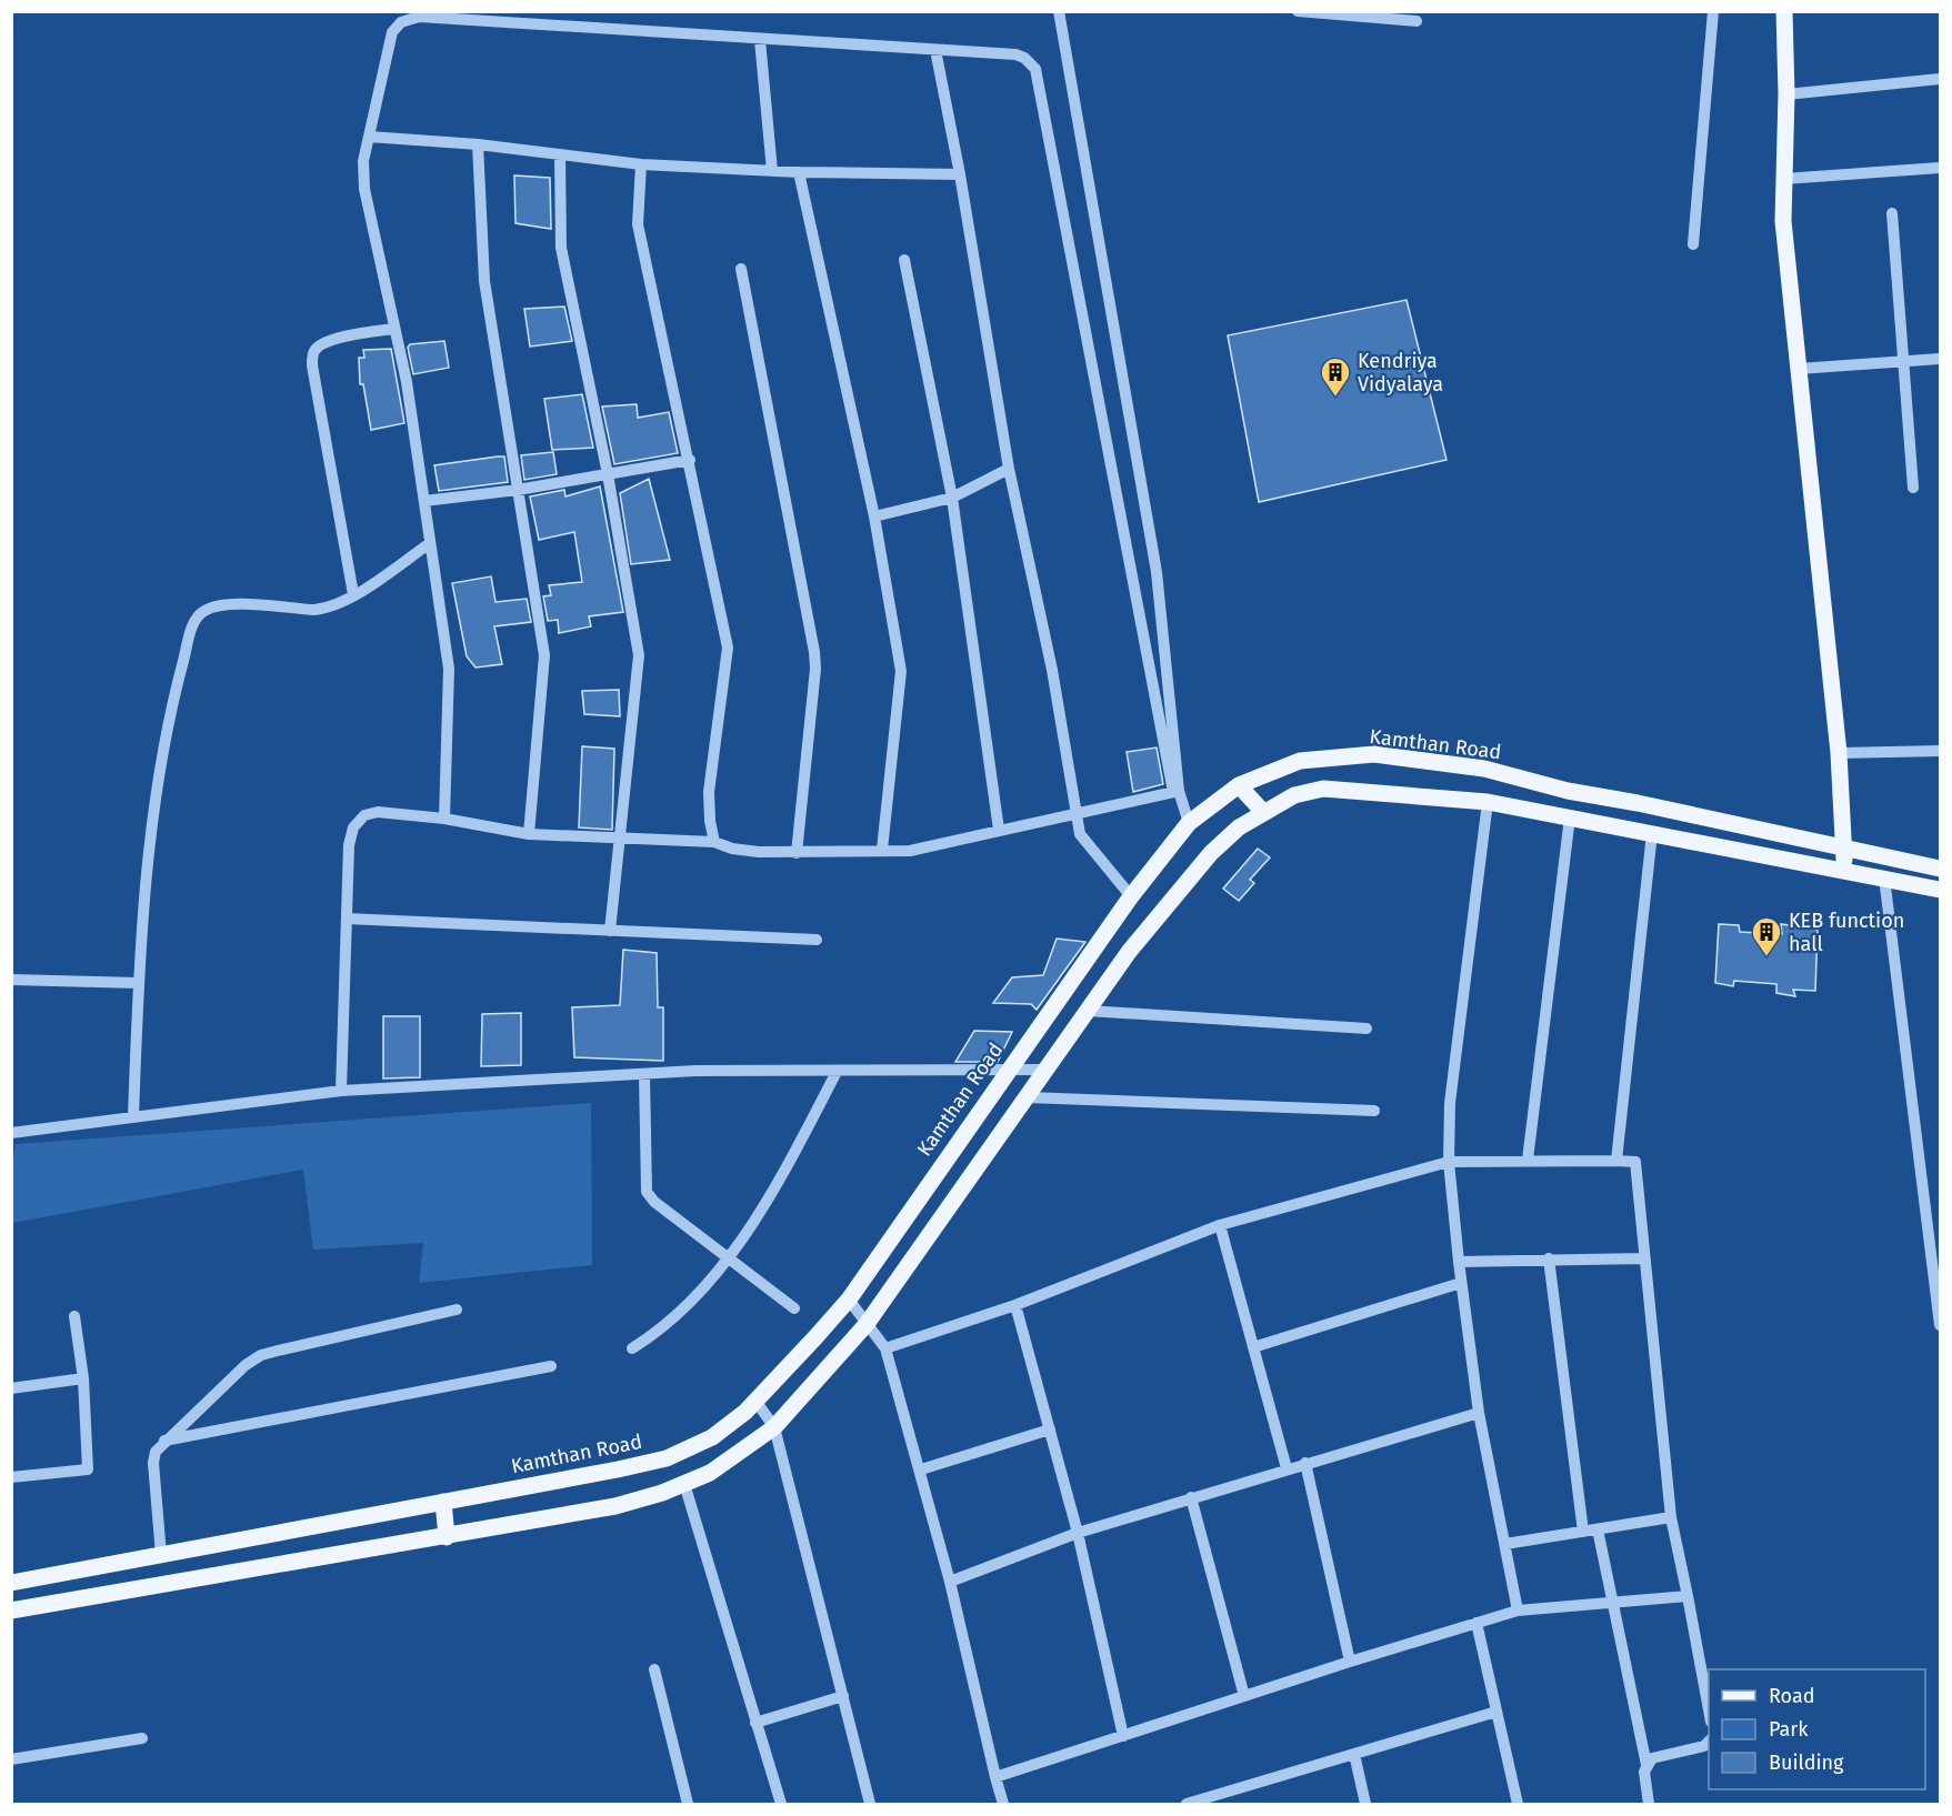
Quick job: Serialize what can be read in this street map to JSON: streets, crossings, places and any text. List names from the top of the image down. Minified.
{"streets":{"main road":["Kamthan Road"]},"places":{"building":["Kendriya Vidyalaya","KEB function hall"]},"legend":["Road","Park","Building"]}
